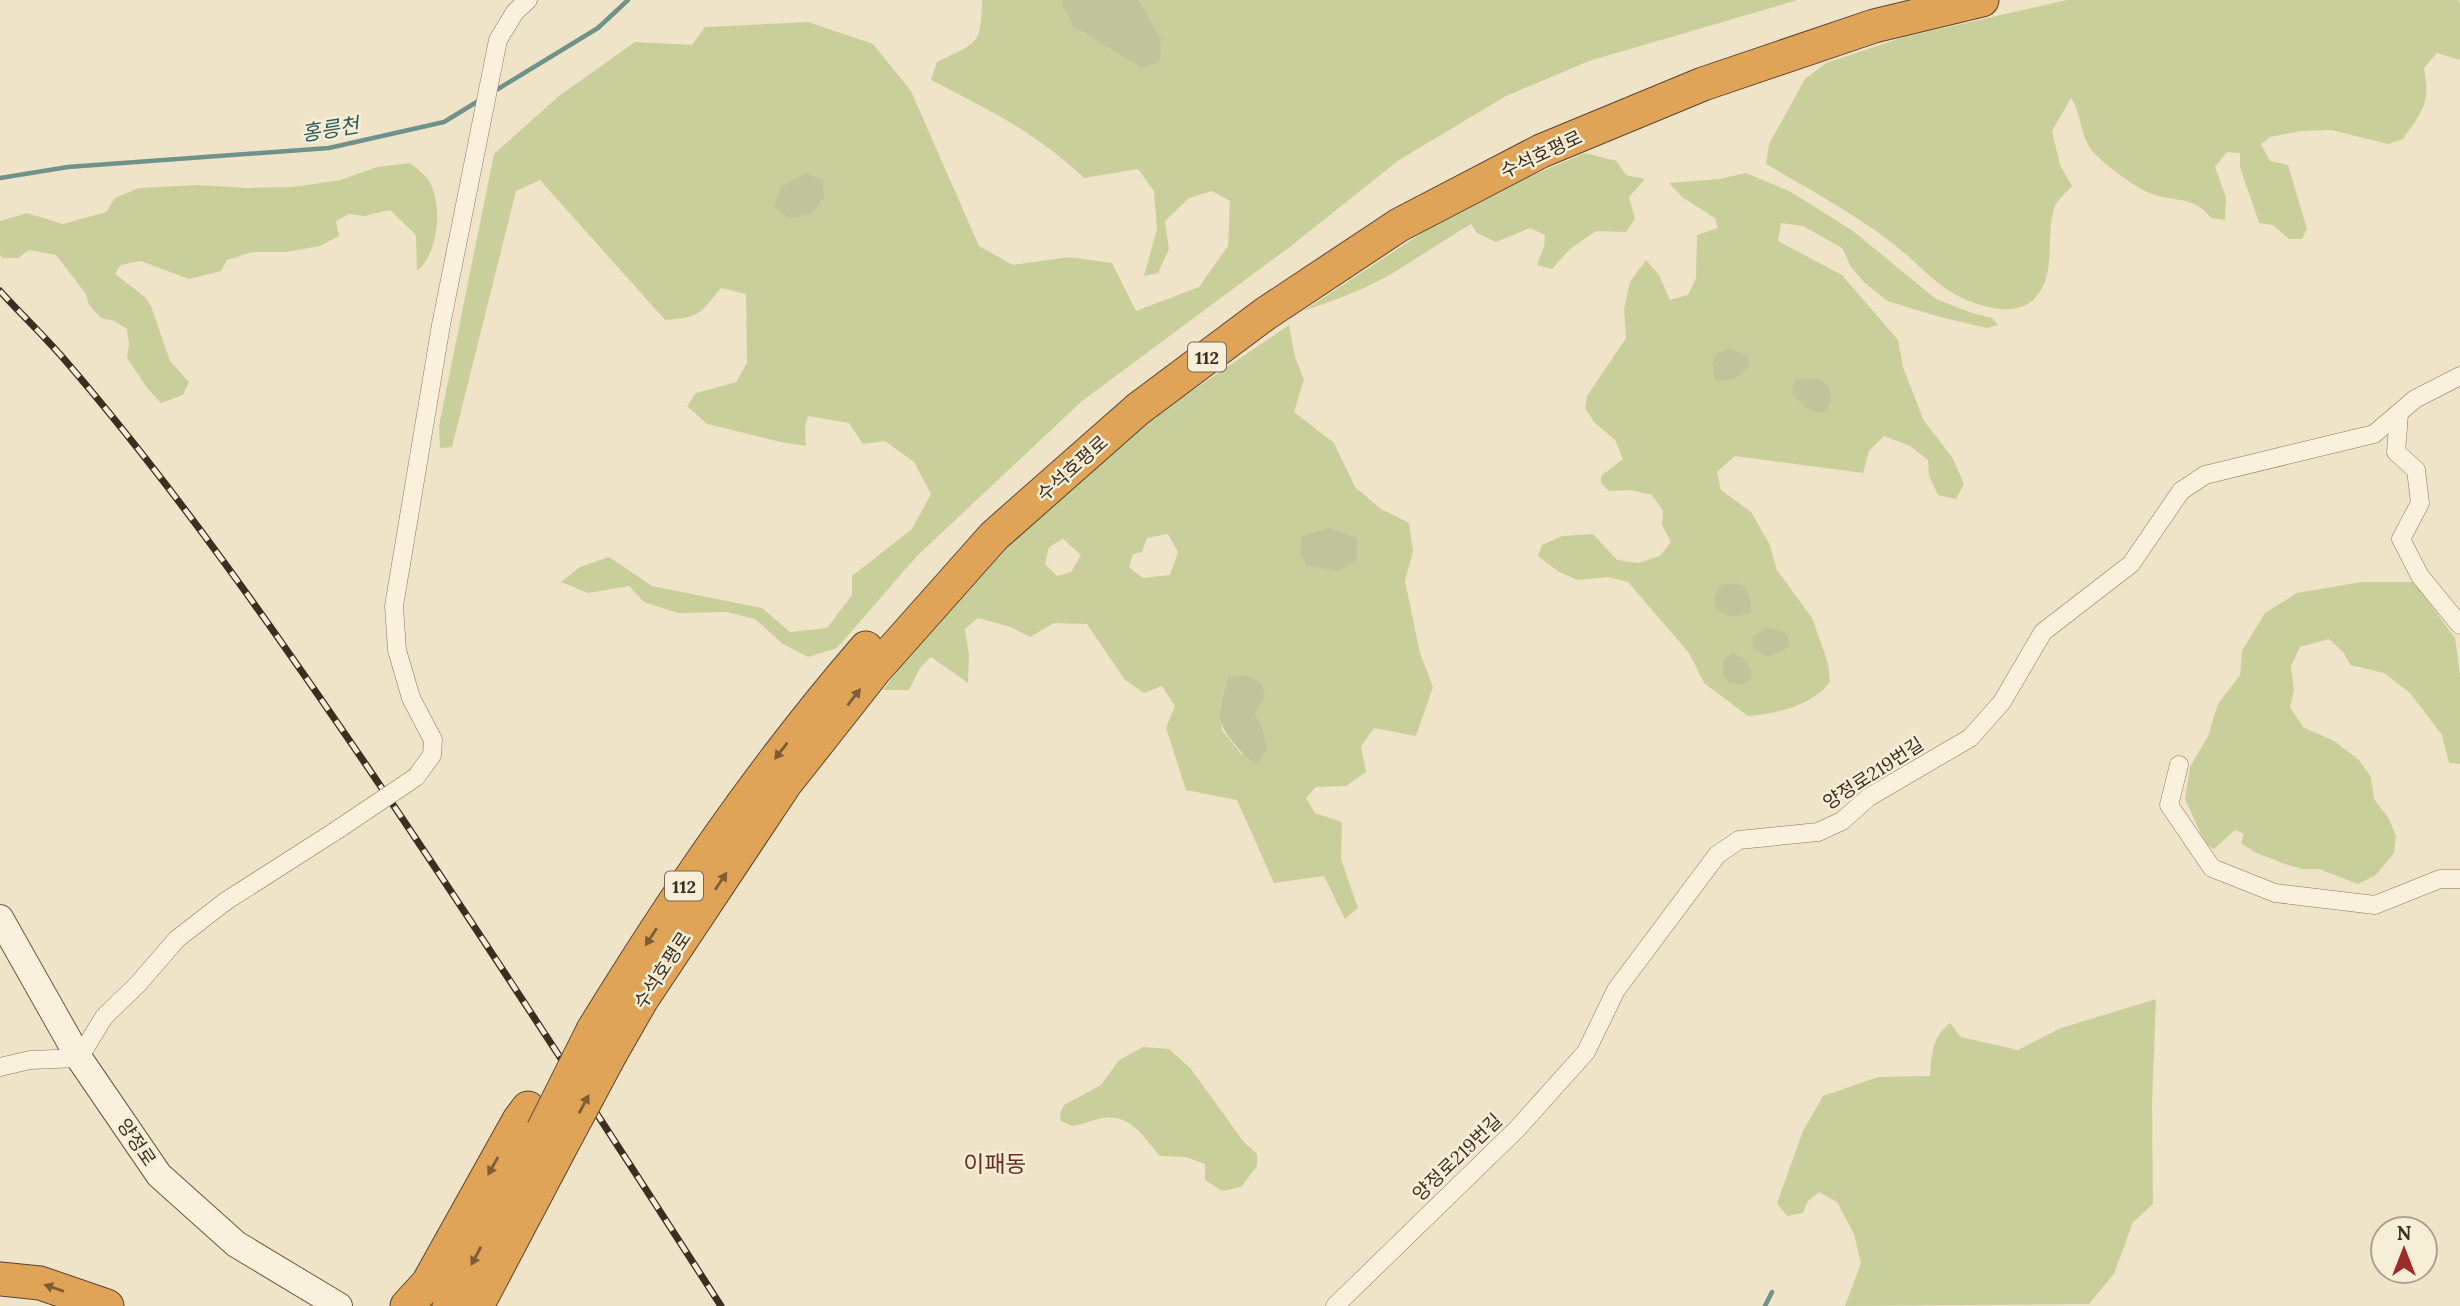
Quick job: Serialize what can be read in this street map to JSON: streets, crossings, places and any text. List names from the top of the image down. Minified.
{"streets":{"highway":["수석호평로","112"],"main road":["양정로"],"street":["양정로219번길"]},"districts":["이패동"],"water":["홍릉천"],"north":"top"}
